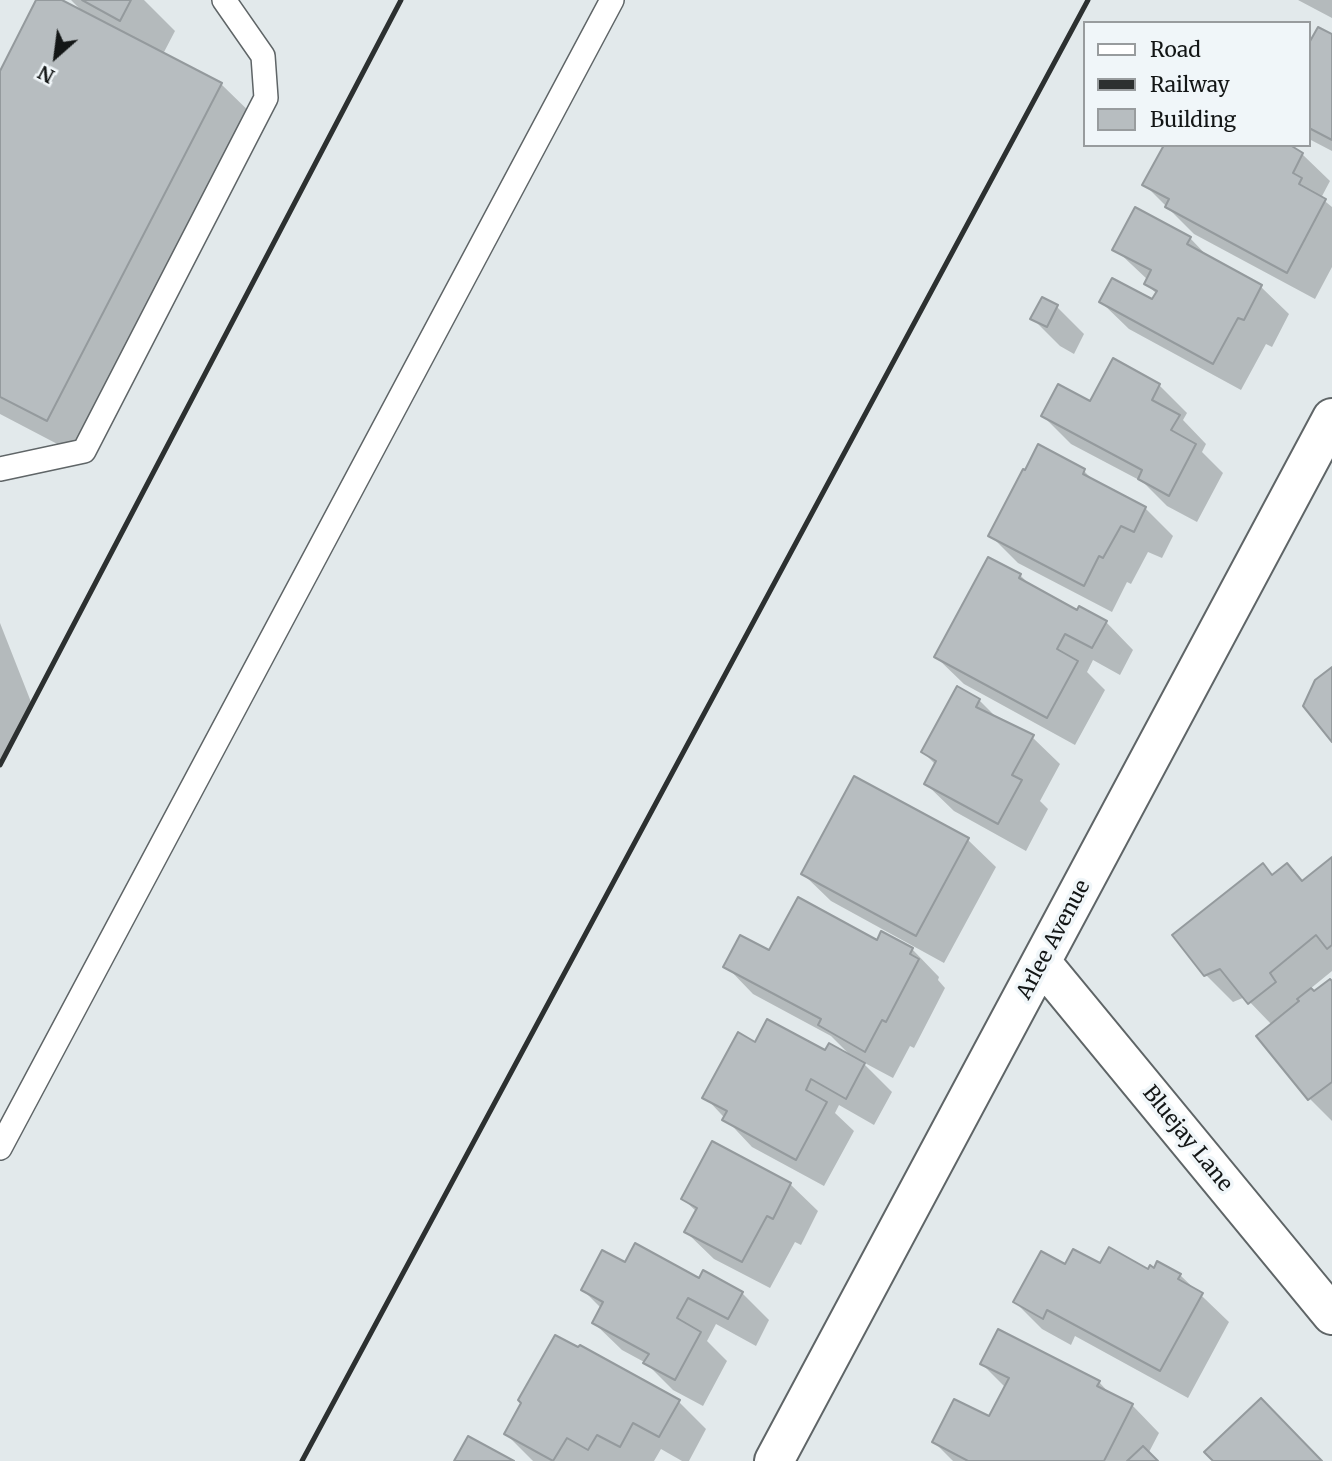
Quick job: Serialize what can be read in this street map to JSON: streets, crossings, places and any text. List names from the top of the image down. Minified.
{"streets":{"street":["Arlee Avenue","Bluejay Lane"]},"crossings":[["Arlee Avenue","Bluejay Lane"]],"legend":["Road","Railway","Building"],"north":"bottom left"}
